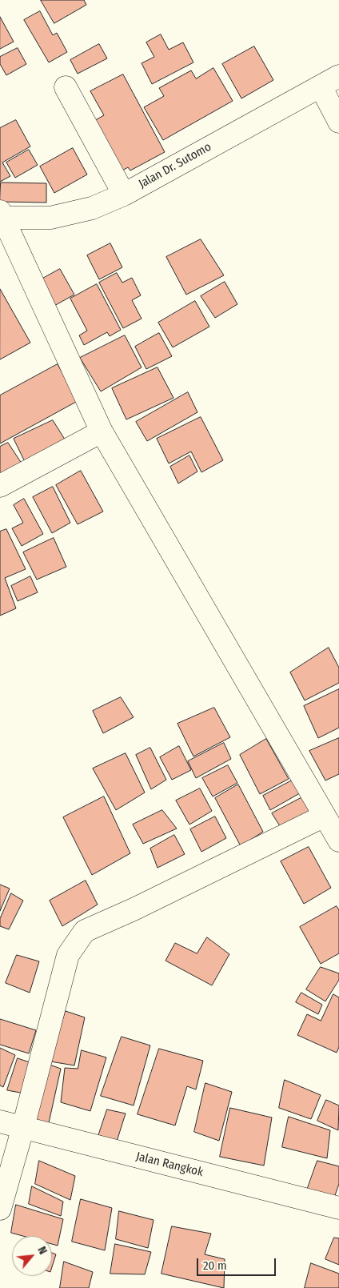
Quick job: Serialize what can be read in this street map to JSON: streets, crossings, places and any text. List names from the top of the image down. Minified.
{"streets":{"street":["Jalan Dr. Sutomo","Jalan Rangkok"]},"scale_bar":"20 m","north":"top right"}
